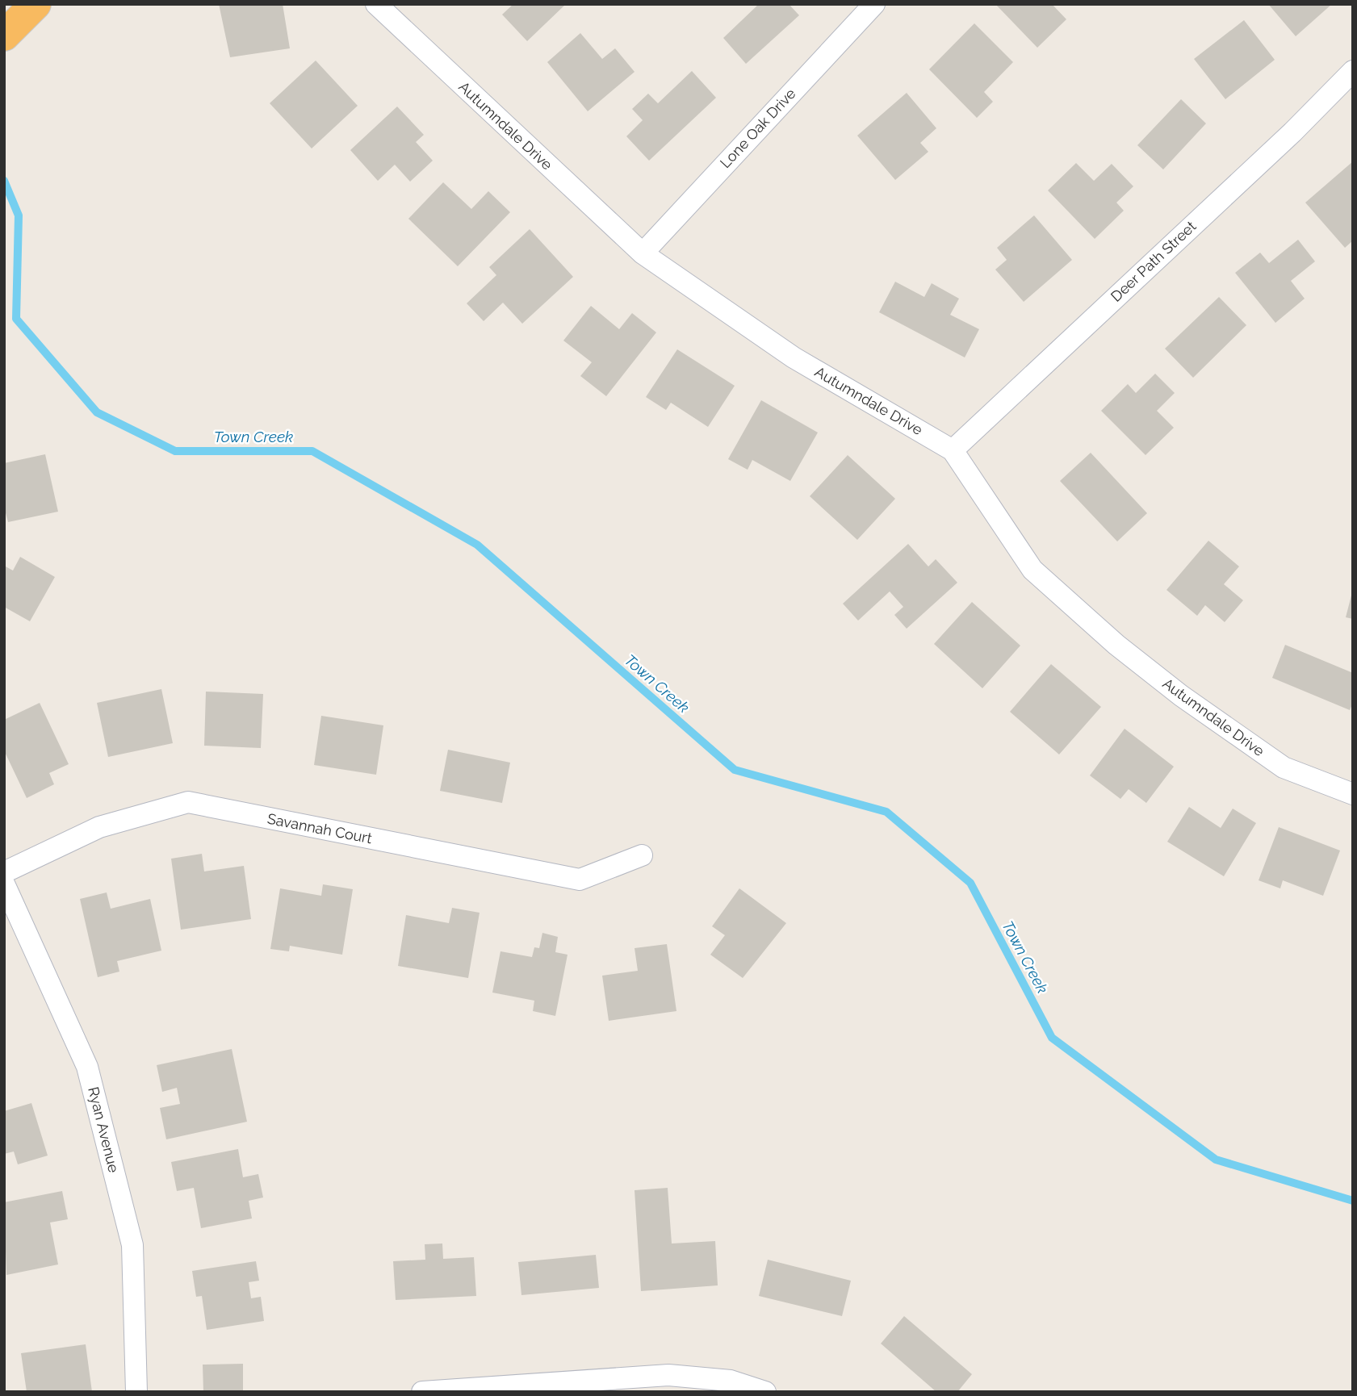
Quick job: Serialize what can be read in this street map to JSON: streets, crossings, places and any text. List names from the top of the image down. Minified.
{"streets":{"street":["Autumndale Drive","Lone Oak Drive","Deer Path Street","Savannah Court","Ryan Avenue"]},"crossings":[["Autumndale Drive","Lone Oak Drive"],["Autumndale Drive","Deer Path Street"]],"water":["Town Creek"]}
